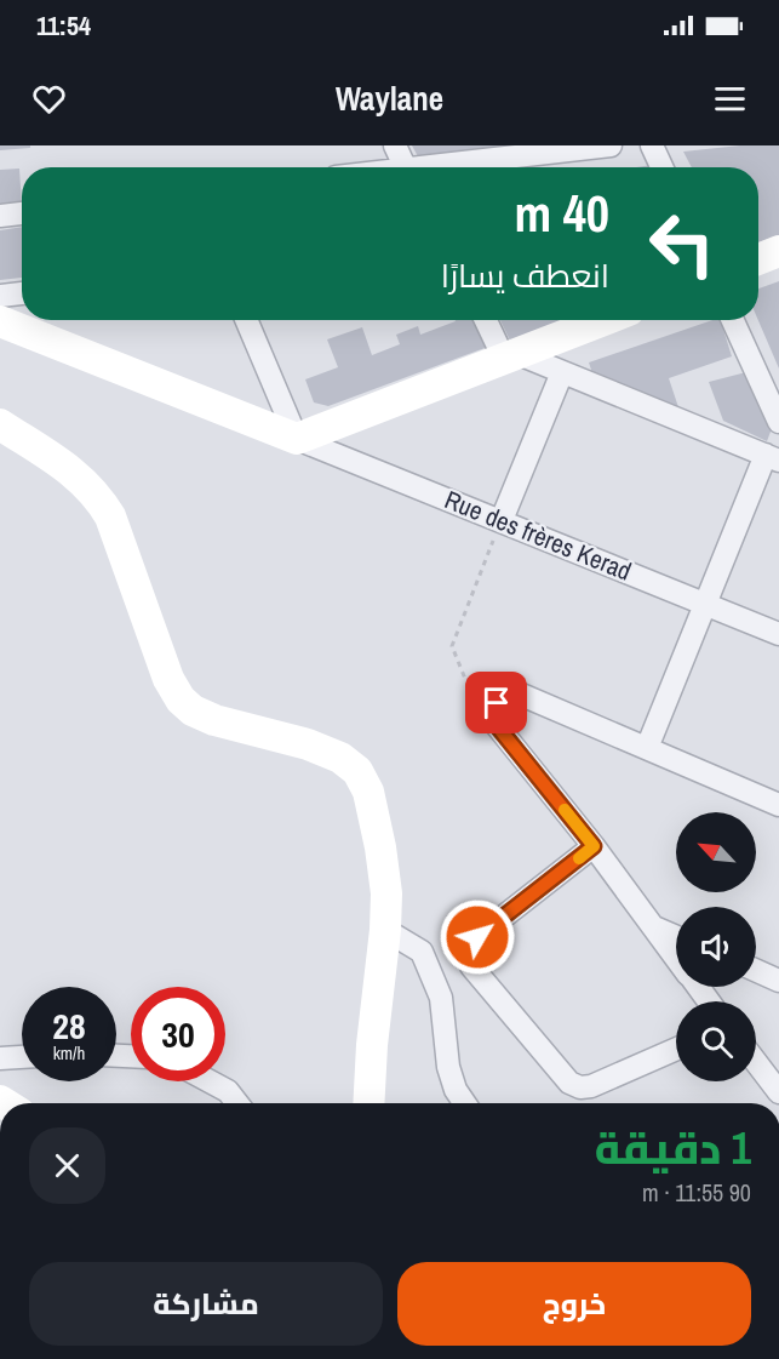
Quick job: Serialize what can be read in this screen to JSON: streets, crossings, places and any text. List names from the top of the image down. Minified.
{"streets":{"street":["Rue des frères Kerad"]},"north":"top left","page":{"status":"11:54","header":"Waylane","turn":["40 m","انعطف يسارًا"],"speed":"28 km/h","limit":"30","heading":["1 دقيقة","90 m · 11:55"],"buttons":["خروج","مشاركة"]}}
